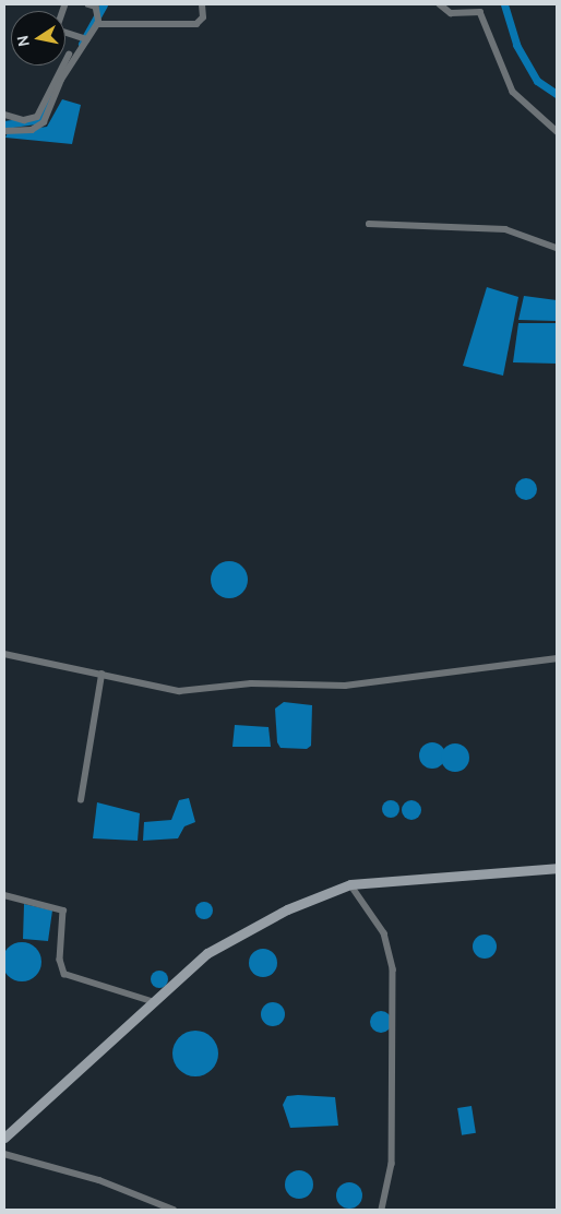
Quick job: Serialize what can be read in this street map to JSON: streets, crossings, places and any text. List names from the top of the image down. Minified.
{"north":"left"}
